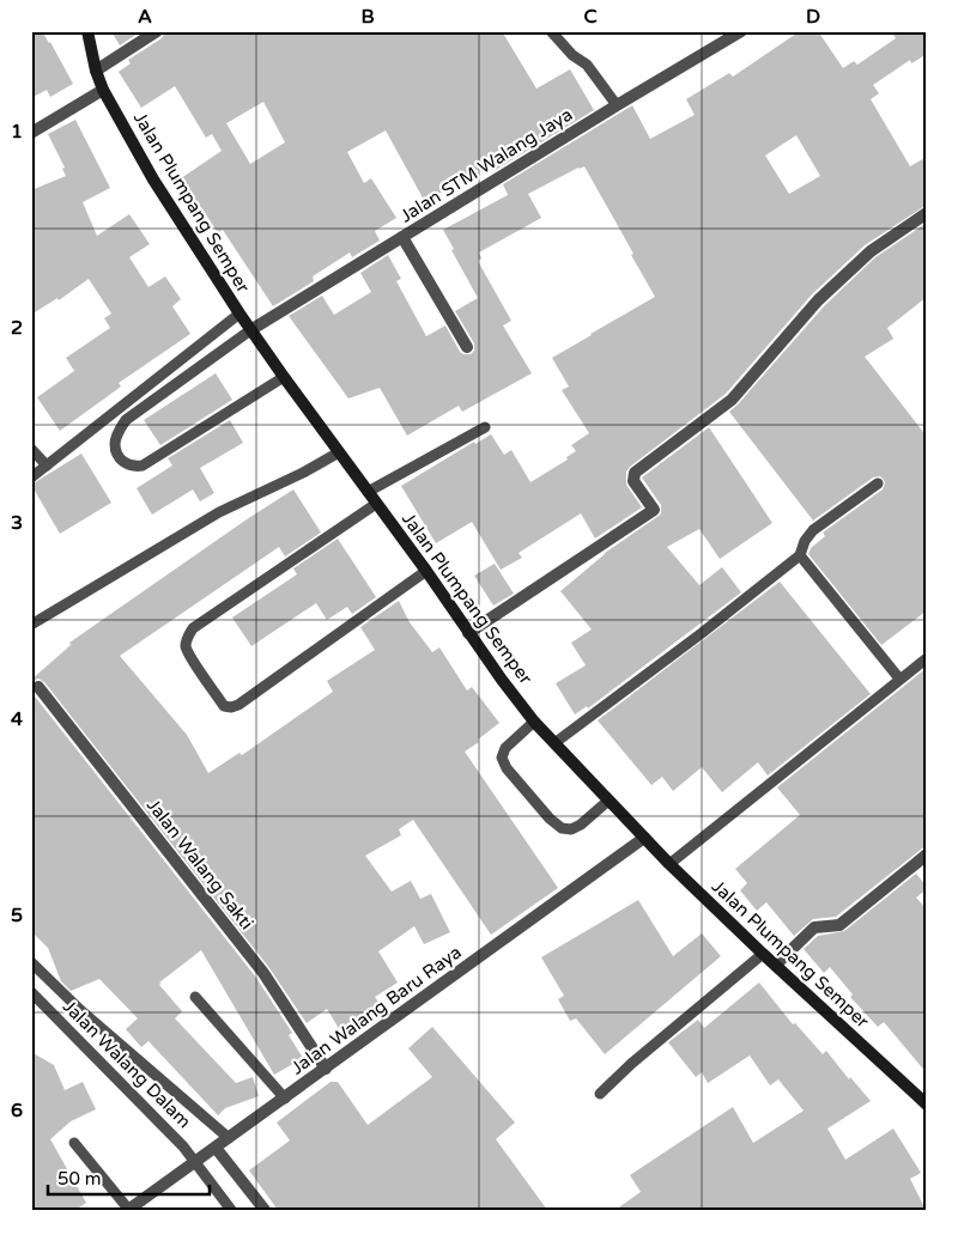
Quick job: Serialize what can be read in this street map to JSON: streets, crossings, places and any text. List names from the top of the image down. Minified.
{"streets":{"main road":["Jalan Plumpang Semper"],"street":["Jalan STM Walang Jaya","Jalan Walang Sakti","Jalan Walang Baru Raya"],"lane":["Jalan Walang Dalam"]},"crossings":[["Jalan STM Walang Jaya","Jalan Plumpang Semper"],["Jalan Plumpang Semper","Jalan Walang Baru Raya"],["Jalan Walang Sakti","Jalan Walang Baru Raya"],["Jalan Walang Baru Raya","Jalan Walang Dalam"]],"scale_bar":"50 m","grid":{"columns":["A","B","C","D"],"rows":["1","2","3","4","5","6"]}}
